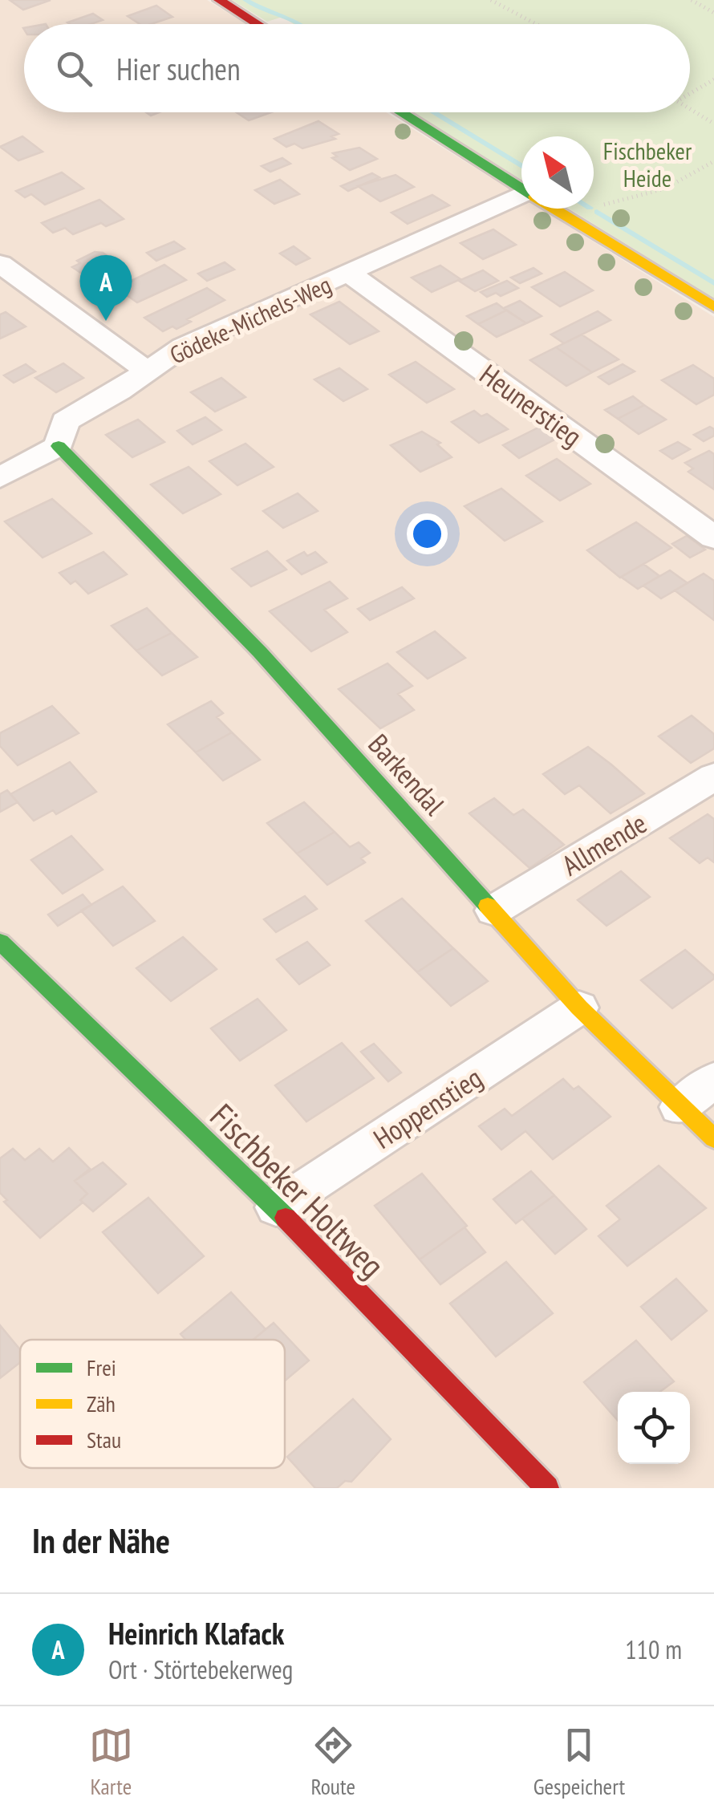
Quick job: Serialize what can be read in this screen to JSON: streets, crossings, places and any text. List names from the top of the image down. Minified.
{"streets":{"street":["Gödeke-Michels-Weg","Heunerstieg","Barkendal","Allmende","Hoppenstieg","Fischbeker Holtweg"]},"crossings":[["Gödeke-Michels-Weg","Heunerstieg"],["Gödeke-Michels-Weg","Barkendal"],["Barkendal","Allmende"],["Barkendal","Hoppenstieg"],["Hoppenstieg","Fischbeker Holtweg"]],"parks":["Fischbeker Heide"],"legend":["Frei","Zäh","Stau"],"north":"top left","page":{"search":"Hier suchen","pins":"A","heading":"In der Nähe","list":[{"mark":"A","name":"Heinrich Klafack","note":"Ort · Störtebekerweg","value":"110 m"}],"nav":["Karte","Route","Gespeichert"]}}
